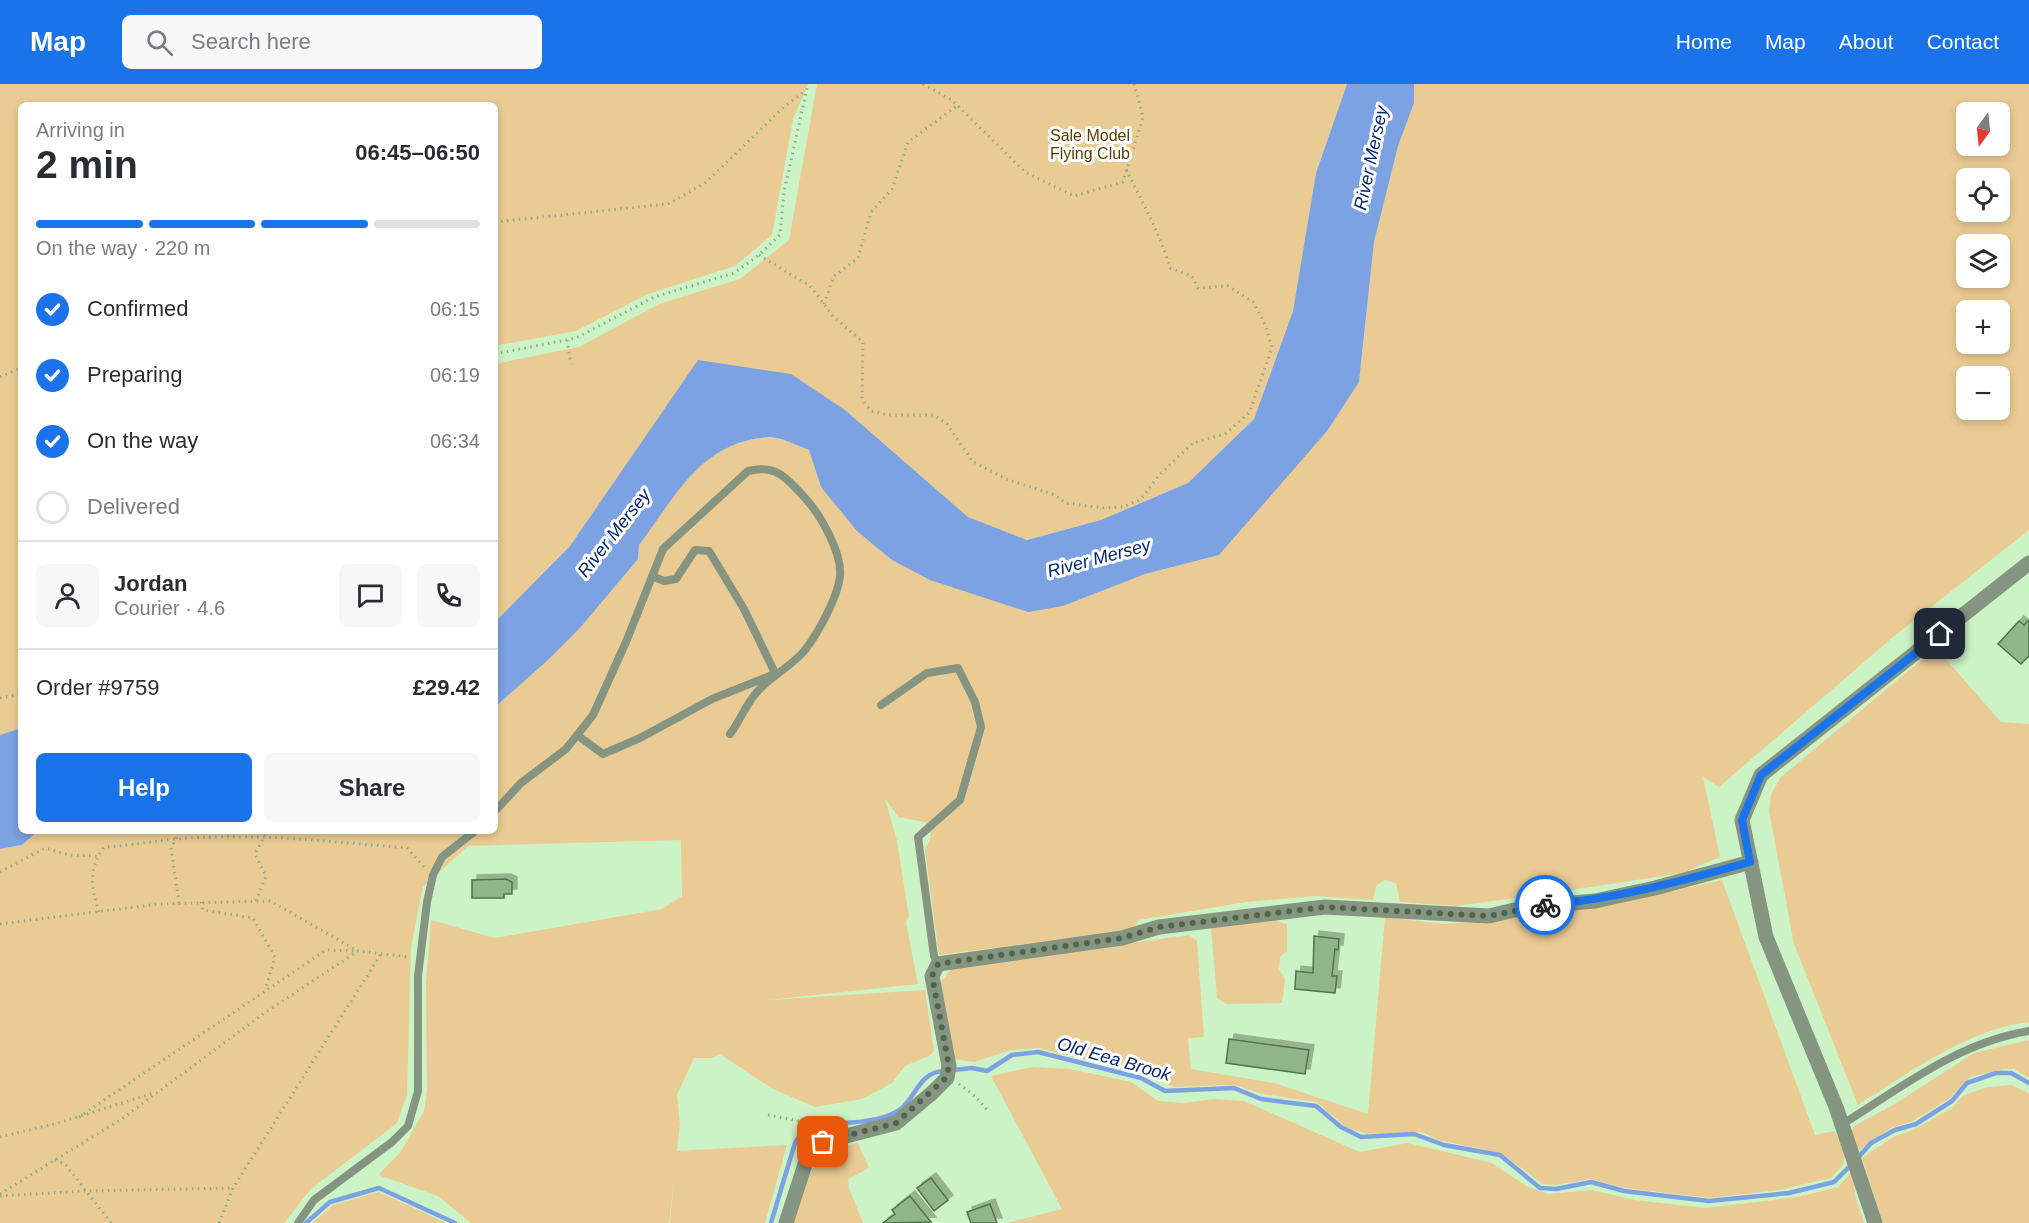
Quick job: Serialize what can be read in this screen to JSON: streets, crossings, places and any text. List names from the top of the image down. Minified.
{"water":["River Mersey","Old Eea Brook"],"parks":["Sale Model Flying Club"],"north":"bottom","page":{"header":"Map","search":"Search here","nav":["Home","Map","About","Contact"],"map_buttons":["+","−"],"heading":["2 min","Arriving in","06:45–06:50"],"panel":["Jordan","Courier · 4.6","Order #9759","£29.42"],"bar":"On the way · 220 m","list":[["Confirmed","06:15"],["Preparing","06:19"],["On the way","06:34"],"Delivered"],"buttons":["Help","Share"]}}
